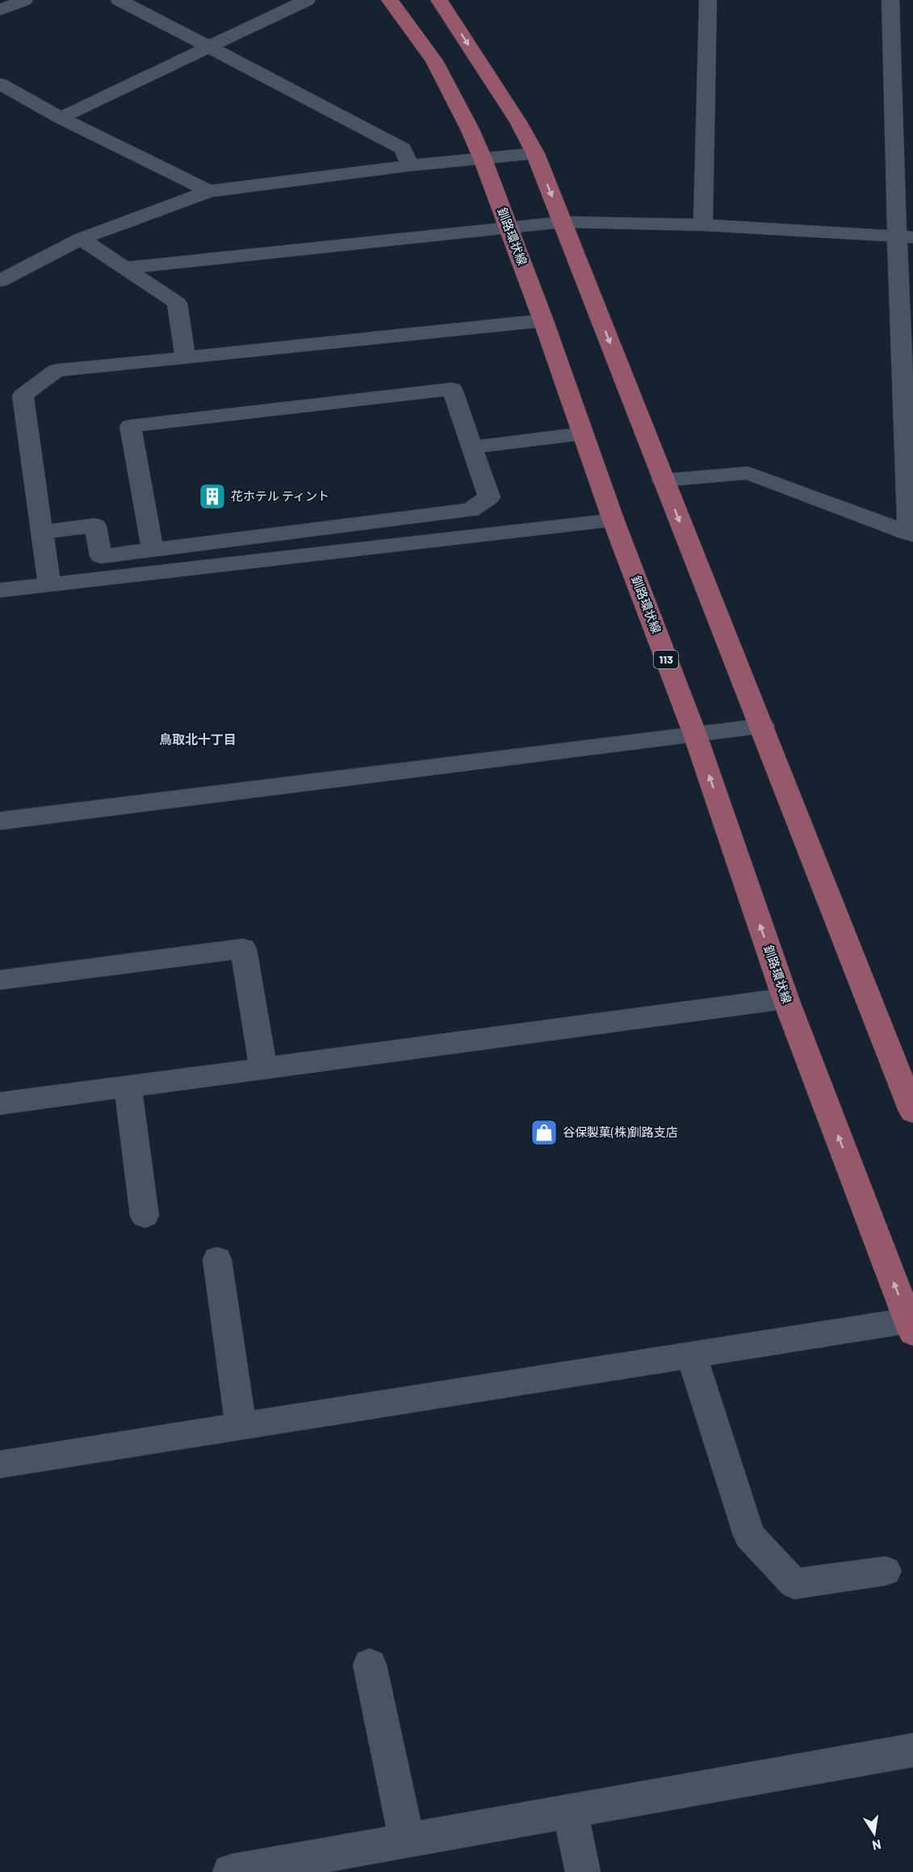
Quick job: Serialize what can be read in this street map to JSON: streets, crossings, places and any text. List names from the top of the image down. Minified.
{"streets":{"main road":["釧路環状線","113"]},"districts":["鳥取北十丁目"],"places":{"building":["花ホテル ティント"],"shop":["谷保製菓(株)釧路支店"]},"north":"bottom"}
